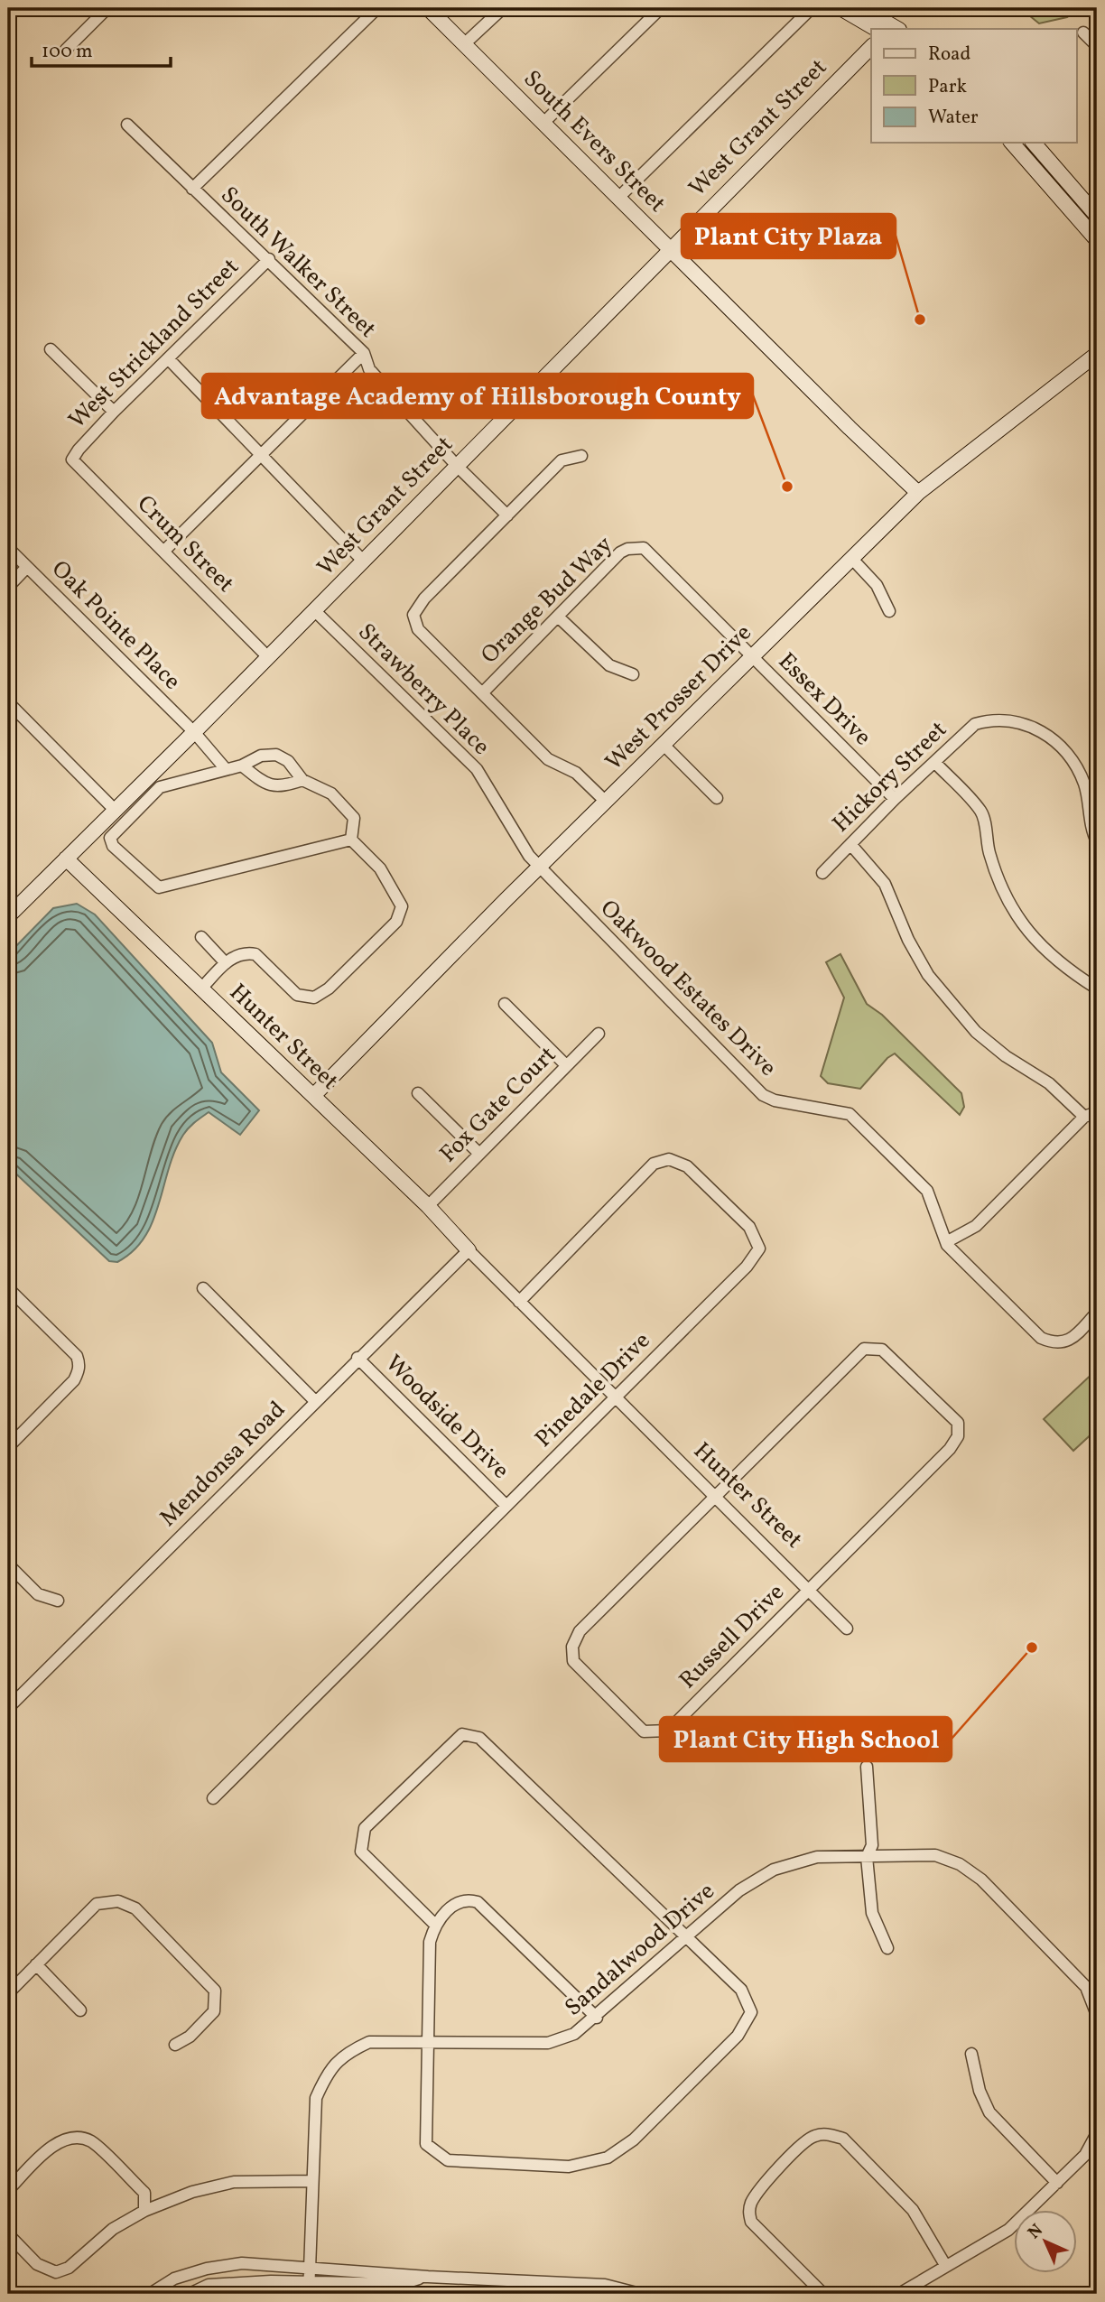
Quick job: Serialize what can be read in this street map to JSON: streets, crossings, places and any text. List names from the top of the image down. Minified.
{"streets":{"street":["West Grant Street","South Evers Street","South Walker Street","West Strickland Street","Crum Street","Orange Bud Way","Oak Pointe Place","Strawberry Place","West Prosser Drive","Essex Drive","Hickory Street","Oakwood Estates Drive","Hunter Street","Fox Gate Court","Pinedale Drive","Woodside Drive","Mendonsa Road","Russell Drive","Sandalwood Drive"]},"crossings":[["West Grant Street","South Evers Street"],["West Grant Street","South Walker Street"],["West Grant Street","Crum Street"],["West Grant Street","Oak Pointe Place"],["West Grant Street","Strawberry Place"],["West Grant Street","Hunter Street"],["South Evers Street","West Prosser Drive"],["South Walker Street","West Strickland Street"],["West Strickland Street","Crum Street"],["Orange Bud Way","West Prosser Drive"],["Orange Bud Way","Essex Drive"],["Strawberry Place","West Prosser Drive"],["Strawberry Place","Oakwood Estates Drive"],["West Prosser Drive","Essex Drive"],["West Prosser Drive","Oakwood Estates Drive"],["West Prosser Drive","Hunter Street"],["Essex Drive","Hickory Street"],["Hunter Street","Fox Gate Court"],["Hunter Street","Pinedale Drive"],["Hunter Street","Mendonsa Road"],["Hunter Street","Russell Drive"],["Pinedale Drive","Woodside Drive"],["Woodside Drive","Mendonsa Road"]],"places":["Plant City Plaza","Advantage Academy of Hillsborough County","Plant City High School"],"legend":["Road","Park","Water"],"scale_bar":"100 m","north":"top left"}
